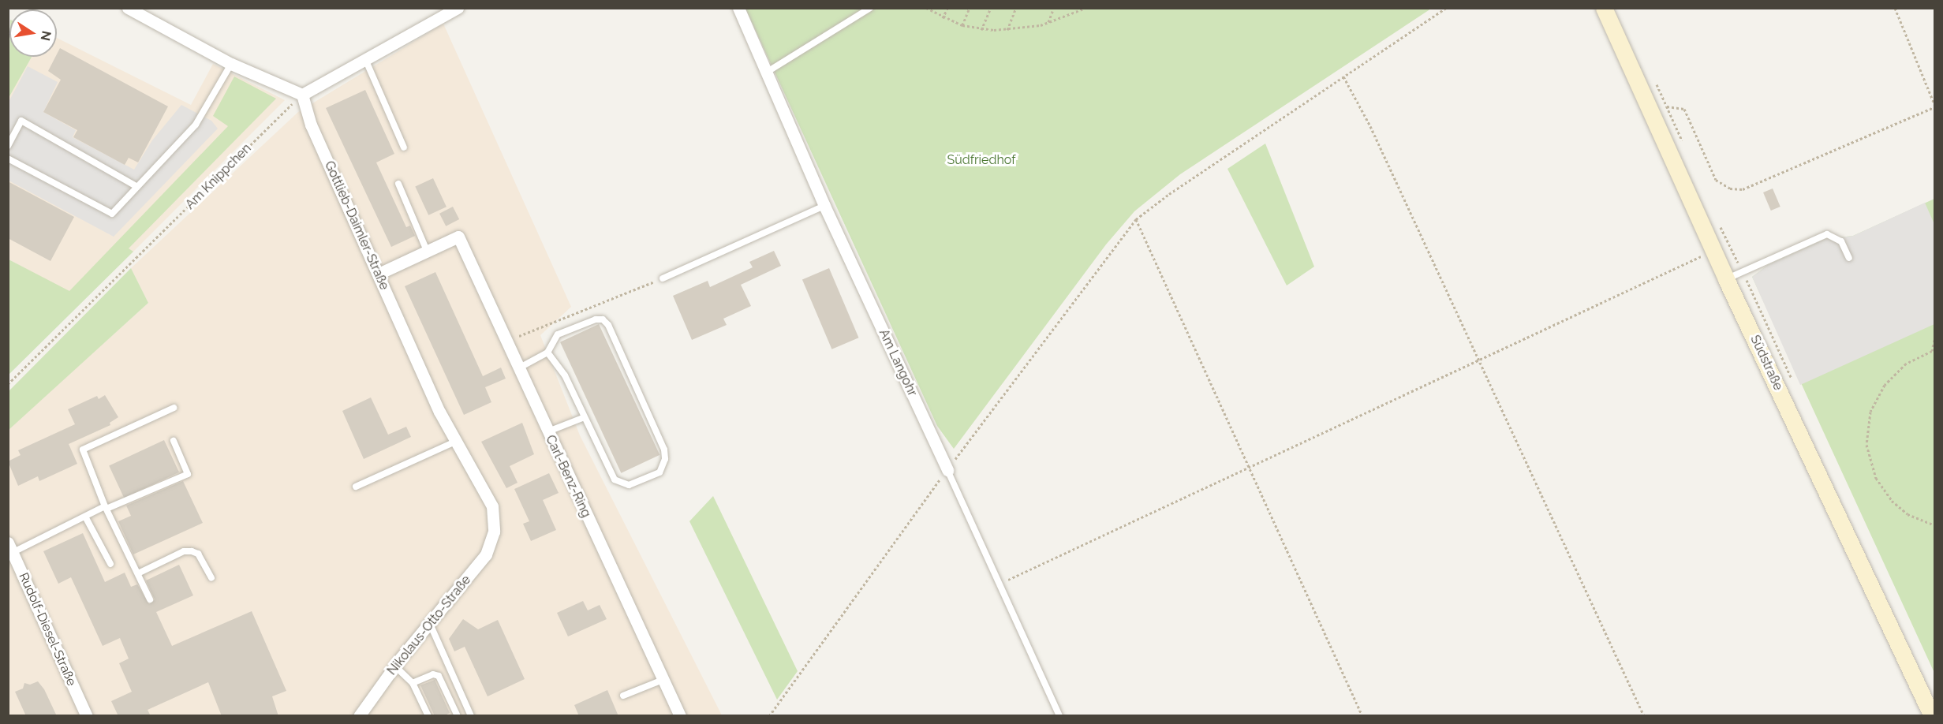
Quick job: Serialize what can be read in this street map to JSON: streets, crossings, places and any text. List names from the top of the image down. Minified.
{"streets":{"street":["Gottlieb-Daimler-Straße","Am Langohr","Südstraße","Carl-Benz-Ring","Nikolaus-Otto-Straße","Rudolf-Diesel-Straße"],"path":["Am Knippchen"]},"crossings":[["Am Knippchen","Gottlieb-Daimler-Straße"],["Gottlieb-Daimler-Straße","Nikolaus-Otto-Straße"]],"parks":["Südfriedhof"],"north":"right"}
